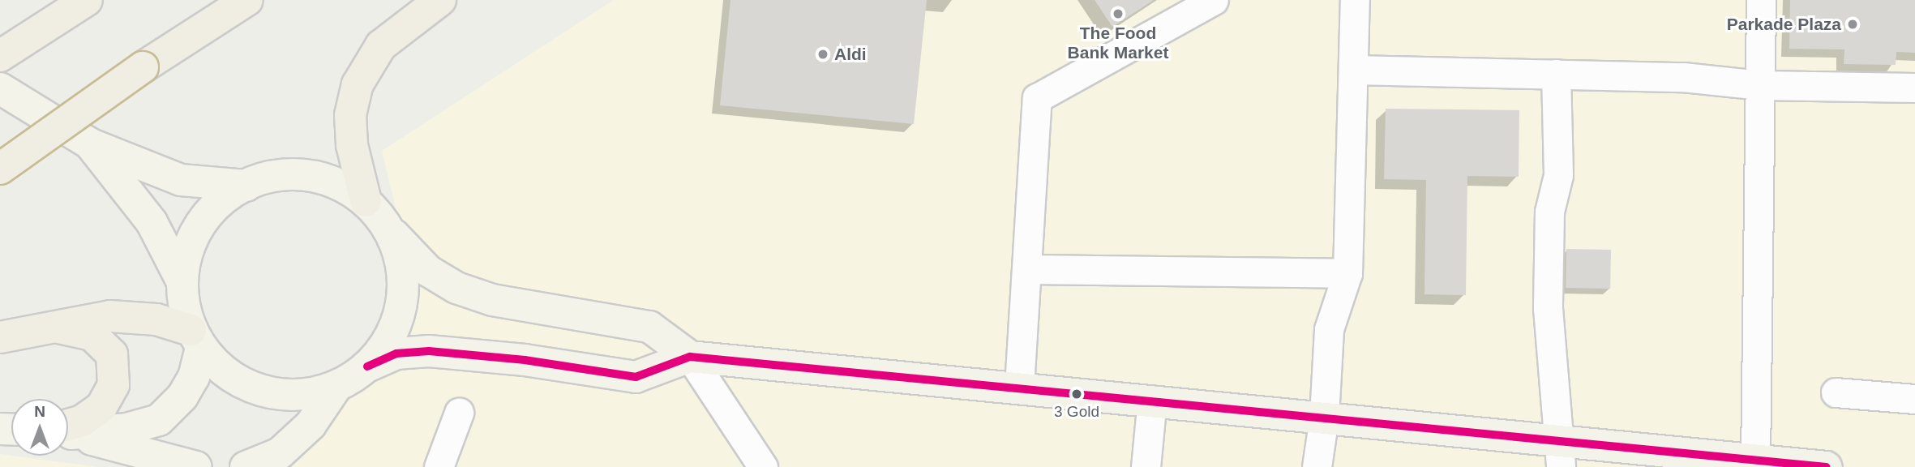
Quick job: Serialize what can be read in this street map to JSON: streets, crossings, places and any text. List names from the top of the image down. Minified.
{"places":["The Food Bank Market","Parkade Plaza","Aldi","3 Gold"],"north":"top"}
